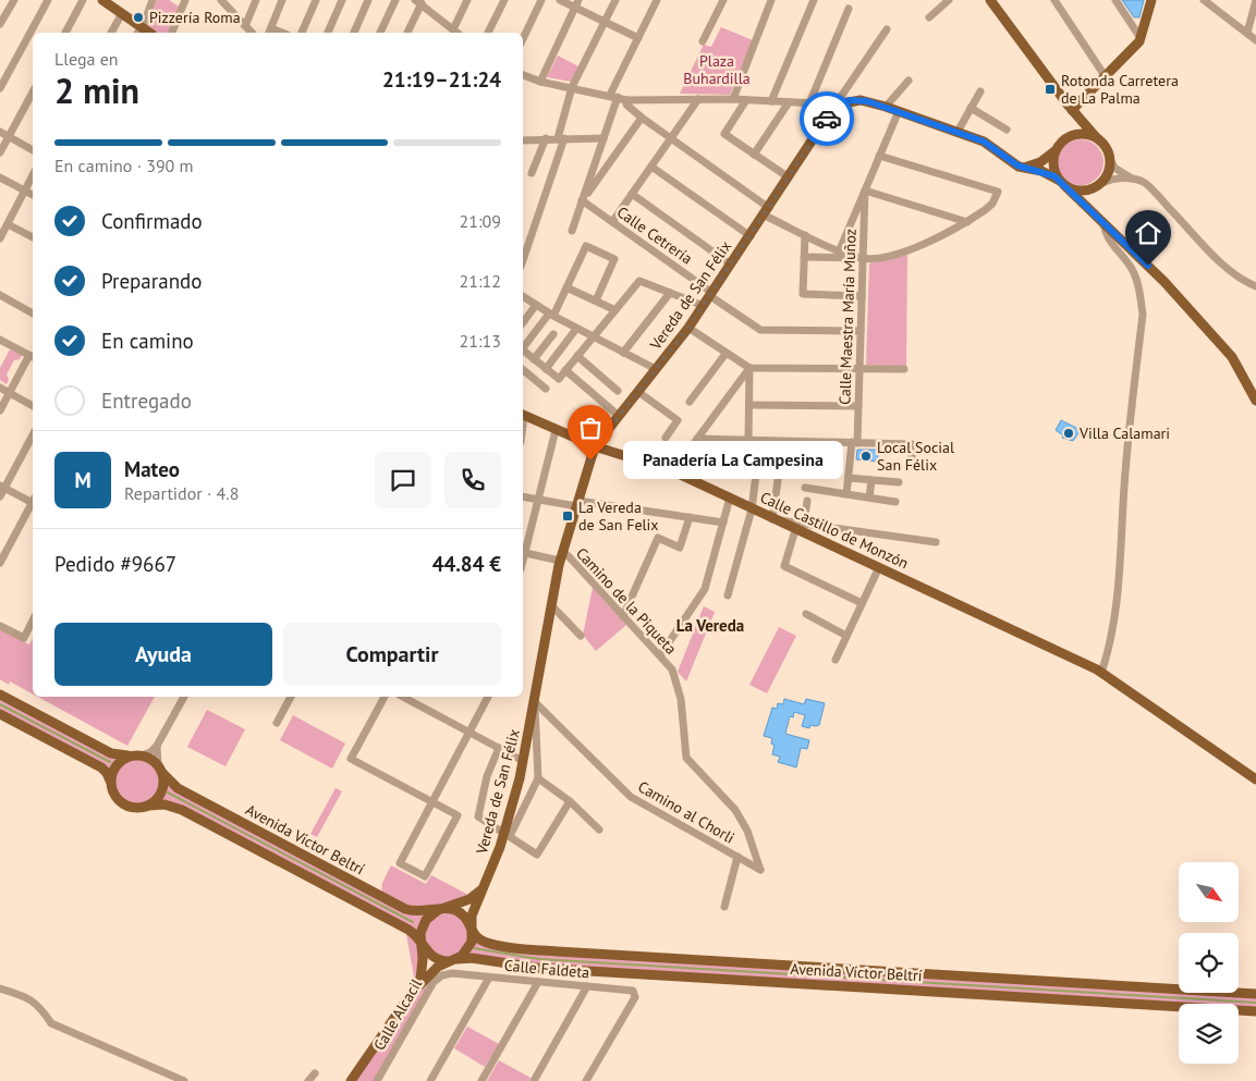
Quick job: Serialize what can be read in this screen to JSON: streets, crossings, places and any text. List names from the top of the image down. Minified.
{"streets":{"main road":["Vereda de San Félix","Calle Castillo de Monzón","Avenida Víctor Beltrí","Calle Alcacil"],"street":["Calle Cetrería","Calle Maestra María Muñoz","Camino de la Piqueta","Camino al Chorli","Calle Faldeta"]},"crossings":[["Calle Cetrería","Vereda de San Félix"],["Calle Cetrería","Calle Maestra María Muñoz"],["Vereda de San Félix","Calle Castillo de Monzón"],["Vereda de San Félix","Camino de la Piqueta"],["Vereda de San Félix","Camino al Chorli"],["Vereda de San Félix","Avenida Víctor Beltrí"],["Camino de la Piqueta","Camino al Chorli"],["Calle Faldeta","Calle Alcacil"]],"districts":["La Vereda"],"parks":["Plaza Buhardilla"],"places":{"other":["Pizzería Roma","Villa Calamari","Local Social San Félix","Panadería La Campesina"],"transit":["Rotonda Carretera de La Palma","La Vereda de San Felix"]},"north":"bottom right","page":{"heading":["2 min","Llega en","21:19–21:24"],"panel":["Mateo","Repartidor · 4.8","Pedido #9667","44.84 €"],"bar":"En camino · 390 m","list":[["Confirmado","21:09"],["Preparando","21:12"],["En camino","21:13"],"Entregado"],"bubble":"Panadería La Campesina","round":"M","buttons":["Ayuda","Compartir"]}}
